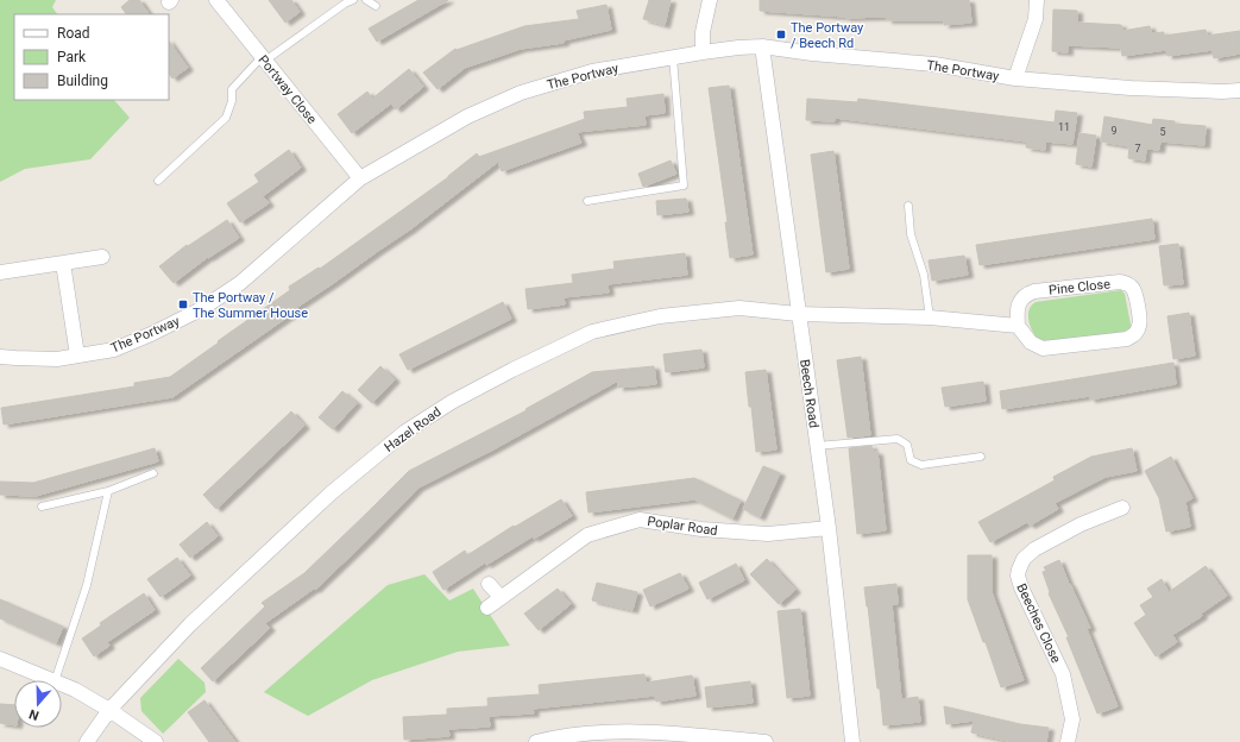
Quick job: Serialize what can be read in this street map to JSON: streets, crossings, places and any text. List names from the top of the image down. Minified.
{"streets":{"street":["The Portway","Portway Close","Pine Close","Beech Road","Hazel Road","Poplar Road","Beeches Close"]},"crossings":[["The Portway","Portway Close"],["The Portway","Beech Road"],["Beech Road","Hazel Road"],["Beech Road","Poplar Road"]],"places":{"transit":["The Portway / Beech Rd","The Portway / The Summer House"]},"house_numbers":["11","9","5","7"],"legend":["Road","Park","Building"],"north":"bottom"}
